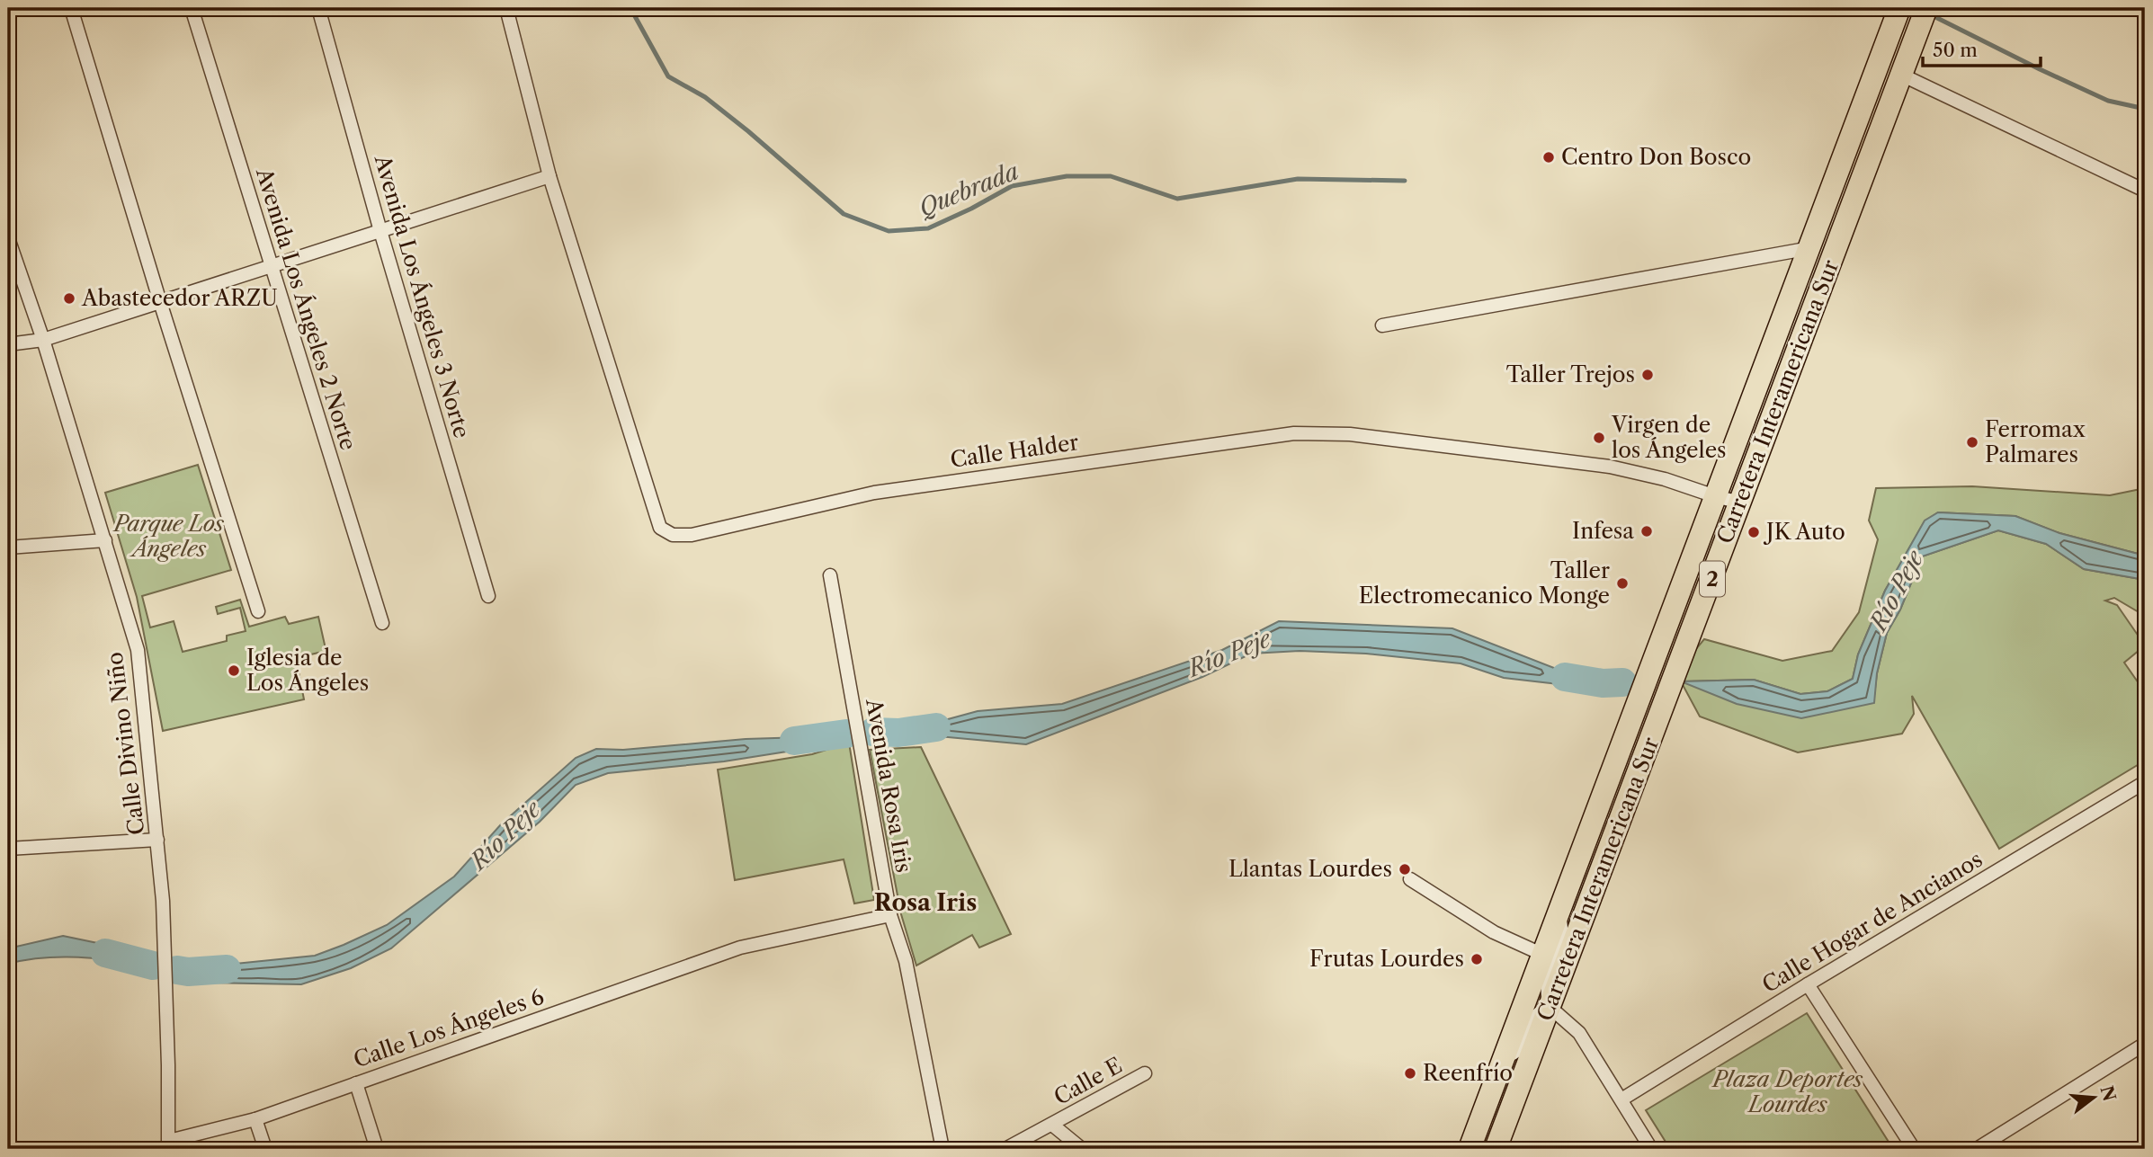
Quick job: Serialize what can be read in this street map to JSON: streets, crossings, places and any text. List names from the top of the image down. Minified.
{"streets":{"highway":["Carretera Interamericana Sur","2"],"street":["Avenida Los Ángeles 3 Norte","Avenida Los Ángeles 2 Norte","Calle Halder","Calle Divino Niño","Avenida Rosa Iris","Calle Hogar de Ancianos","Calle Los Ángeles 6","Calle E"]},"crossings":[["Carretera Interamericana Sur","Calle Halder"],["Calle Divino Niño","Calle Los Ángeles 6"],["Avenida Rosa Iris","Calle Los Ángeles 6"]],"districts":["Rosa Iris"],"water":["Quebrada","Río Peje"],"parks":["Parque Los Ángeles","Plaza Deportes Lourdes"],"places":["Centro Don Bosco","Abastecedor ARZU","Taller Trejos","Virgen de los Ángeles","Ferromax Palmares","Infesa","JK Auto","Taller Electromecanico Monge","Iglesia de Los Ángeles","Llantas Lourdes","Frutas Lourdes","Reenfrío"],"scale_bar":"50 m","north":"right"}
